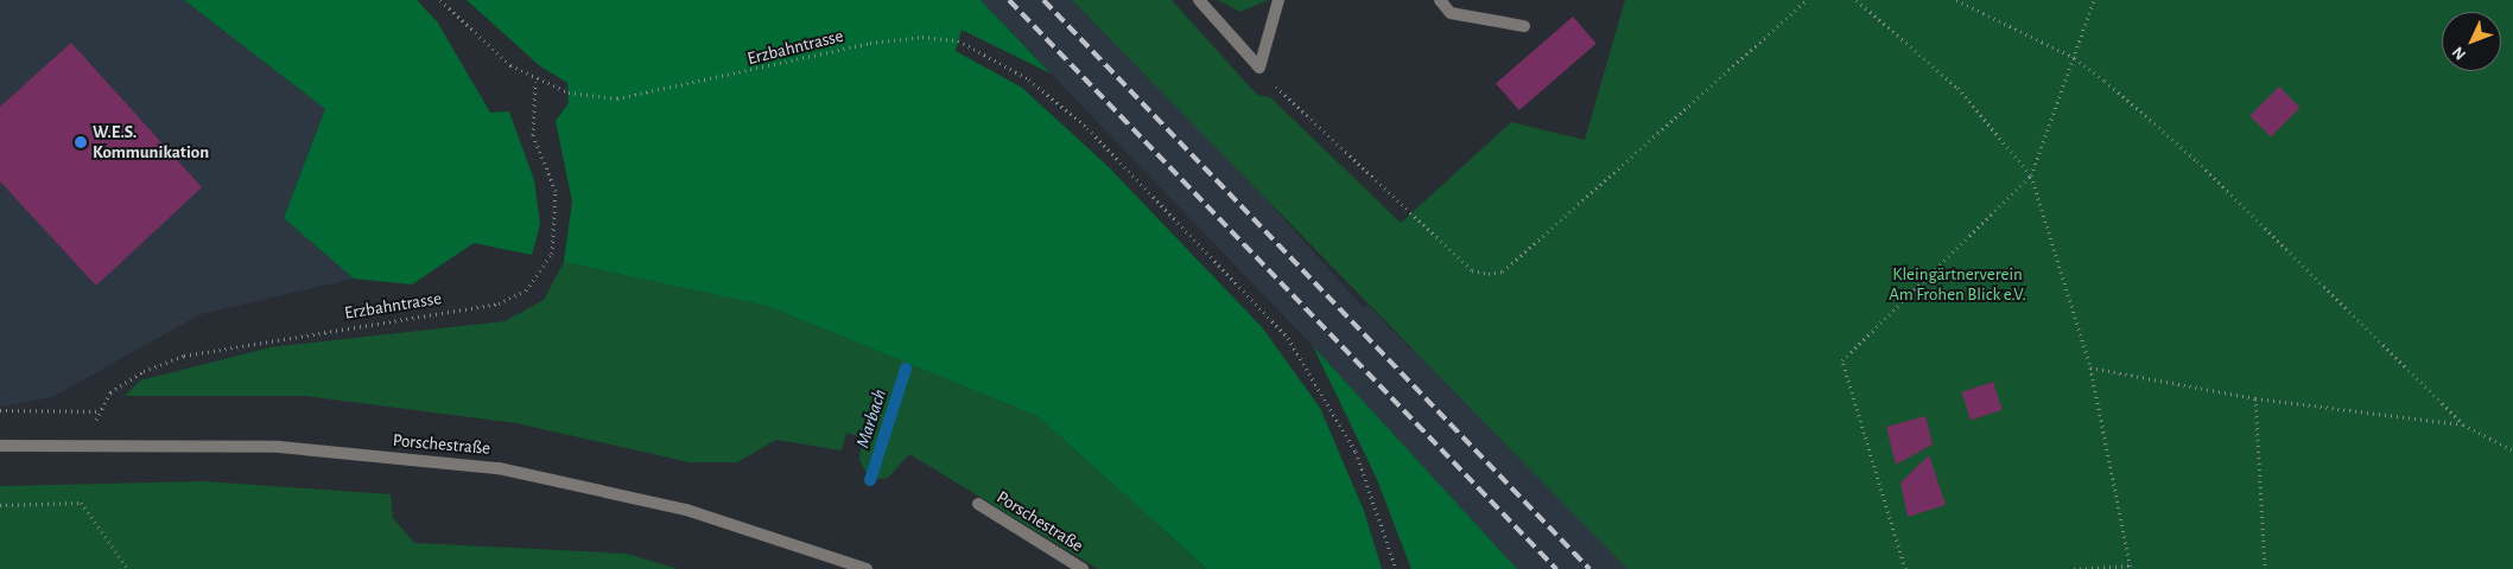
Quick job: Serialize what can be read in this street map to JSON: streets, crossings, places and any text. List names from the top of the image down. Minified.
{"streets":{"street":["Porschestraße"],"path":["Erzbahntrasse"]},"crossings":[["Erzbahntrasse","Porschestraße"]],"water":["Marbach"],"parks":["Kleingärtnerverein Am Frohen Blick e.V."],"places":["W.E.S. Kommunikation"],"north":"bottom left"}
